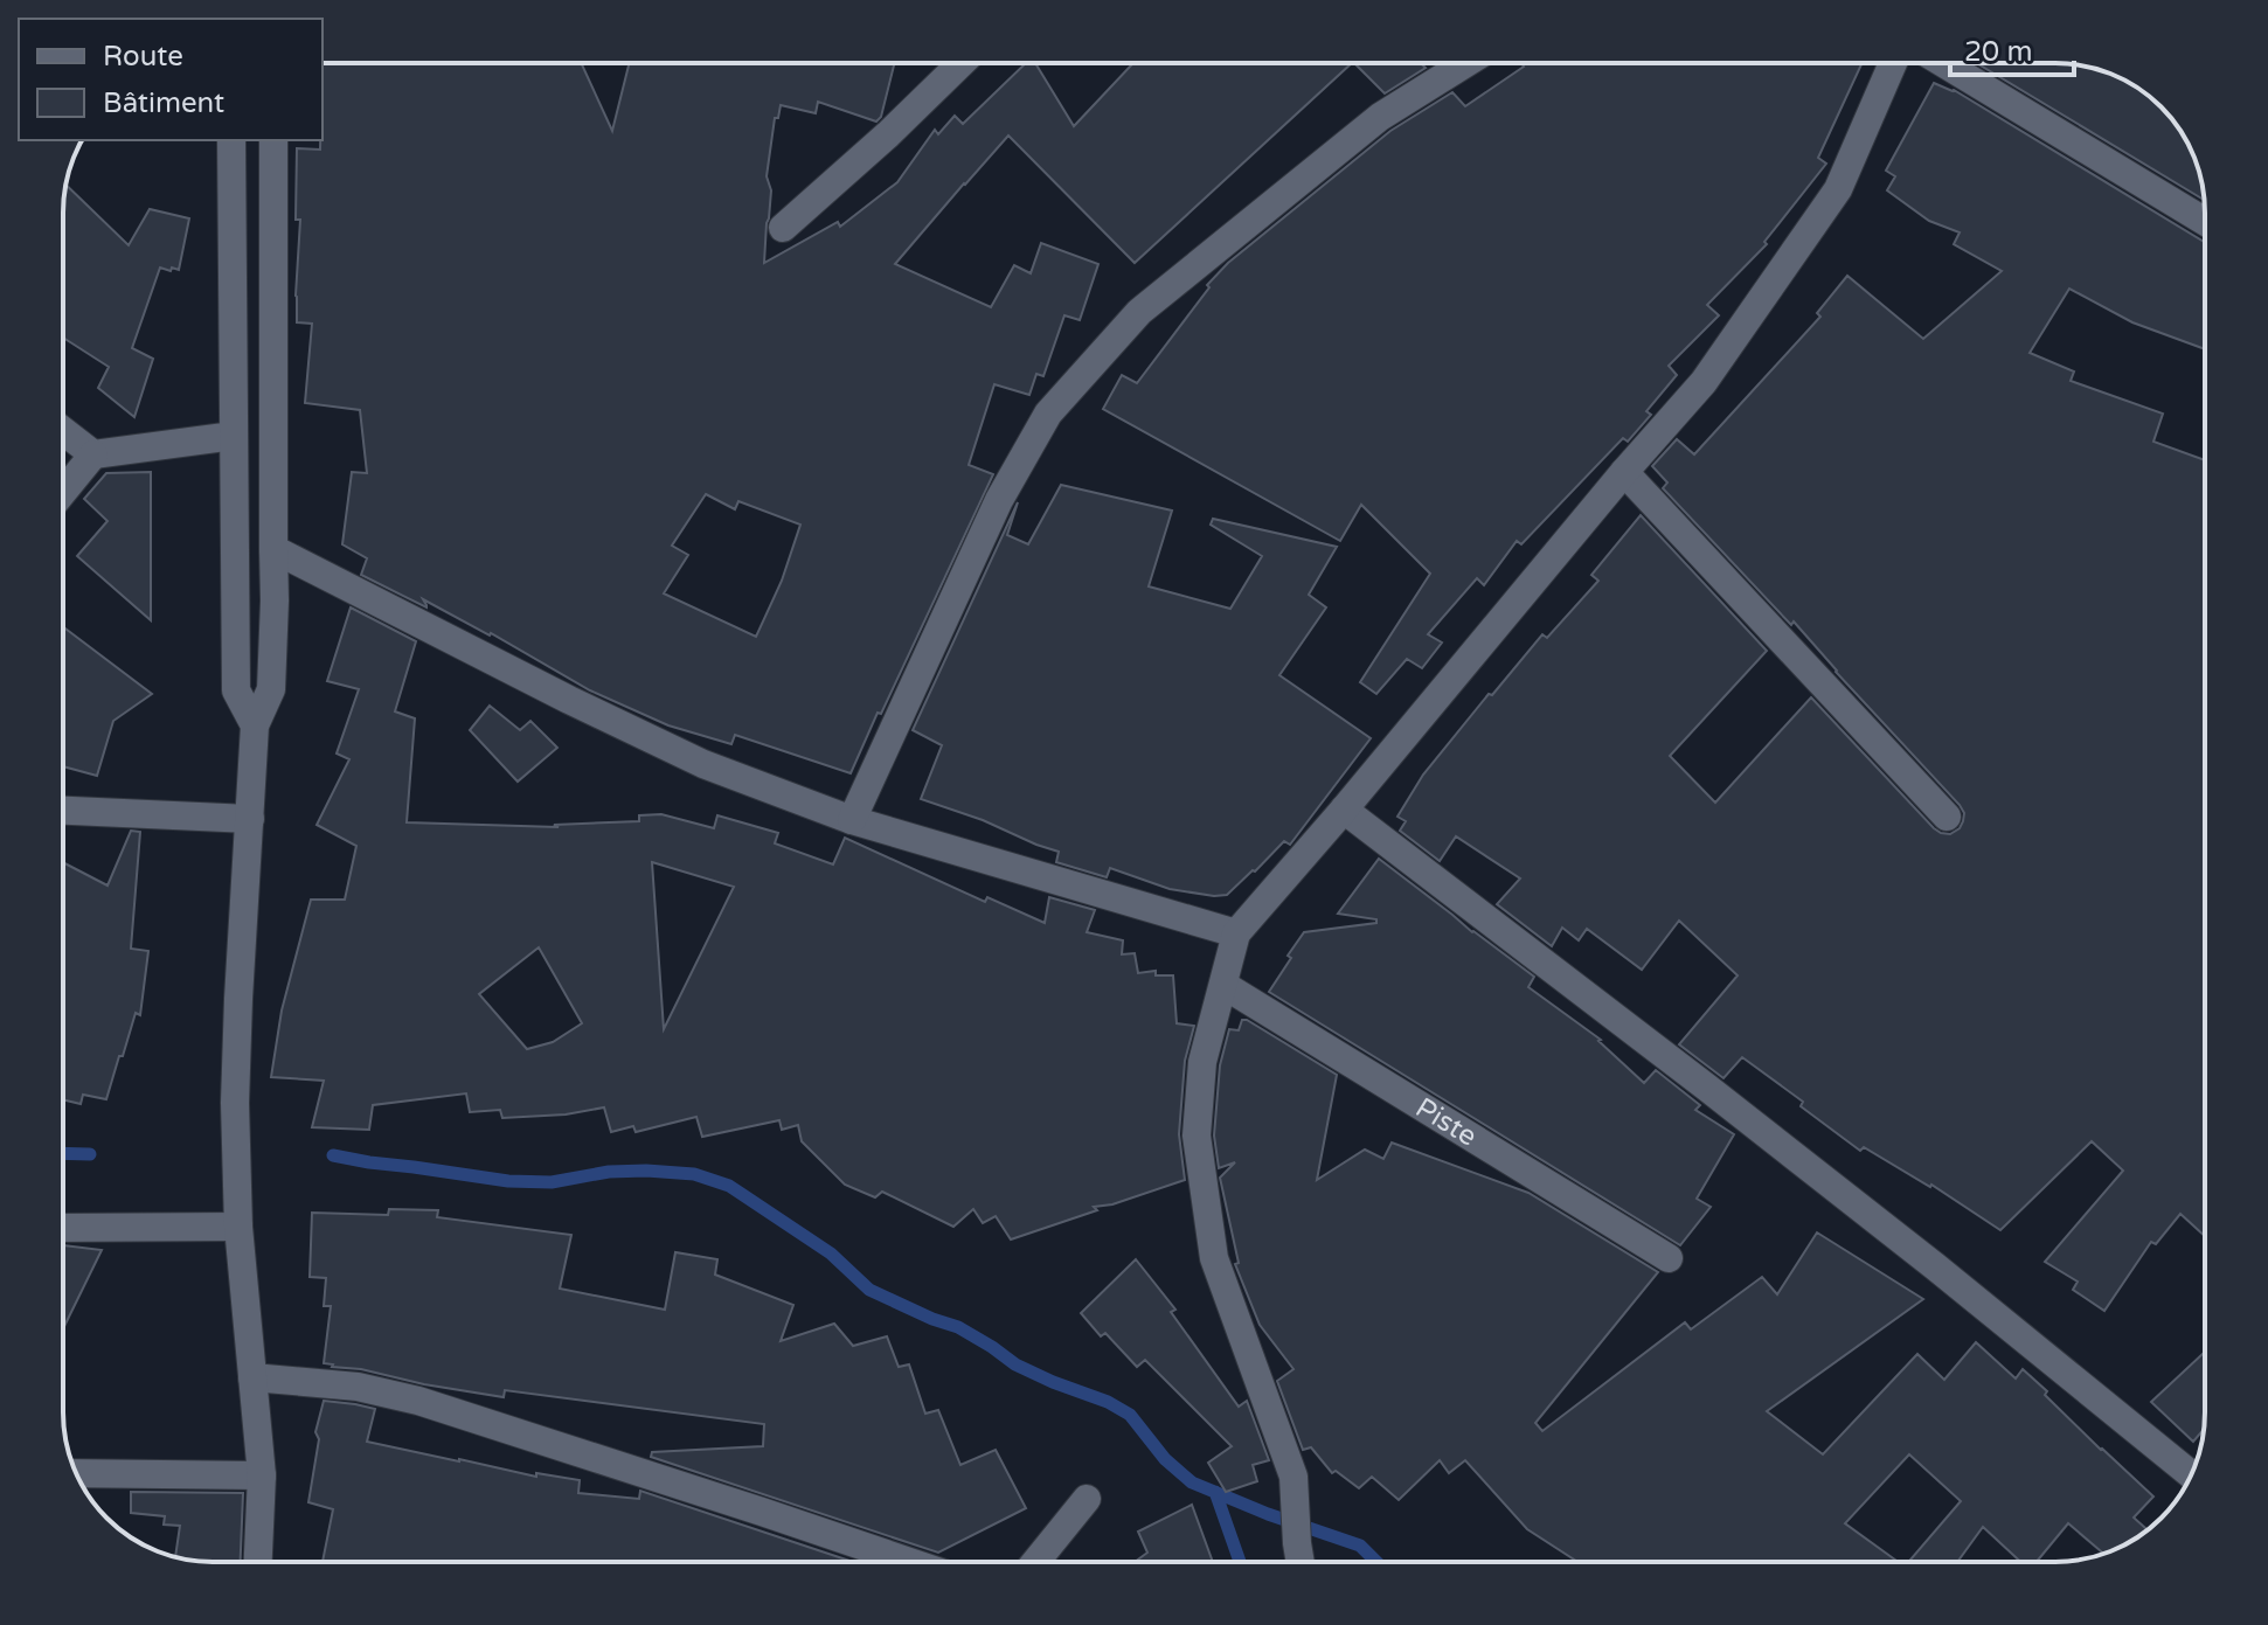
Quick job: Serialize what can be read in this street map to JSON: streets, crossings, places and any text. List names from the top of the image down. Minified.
{"streets":{"street":["Piste"]},"legend":["Route","Bâtiment"],"scale_bar":"20 m"}
